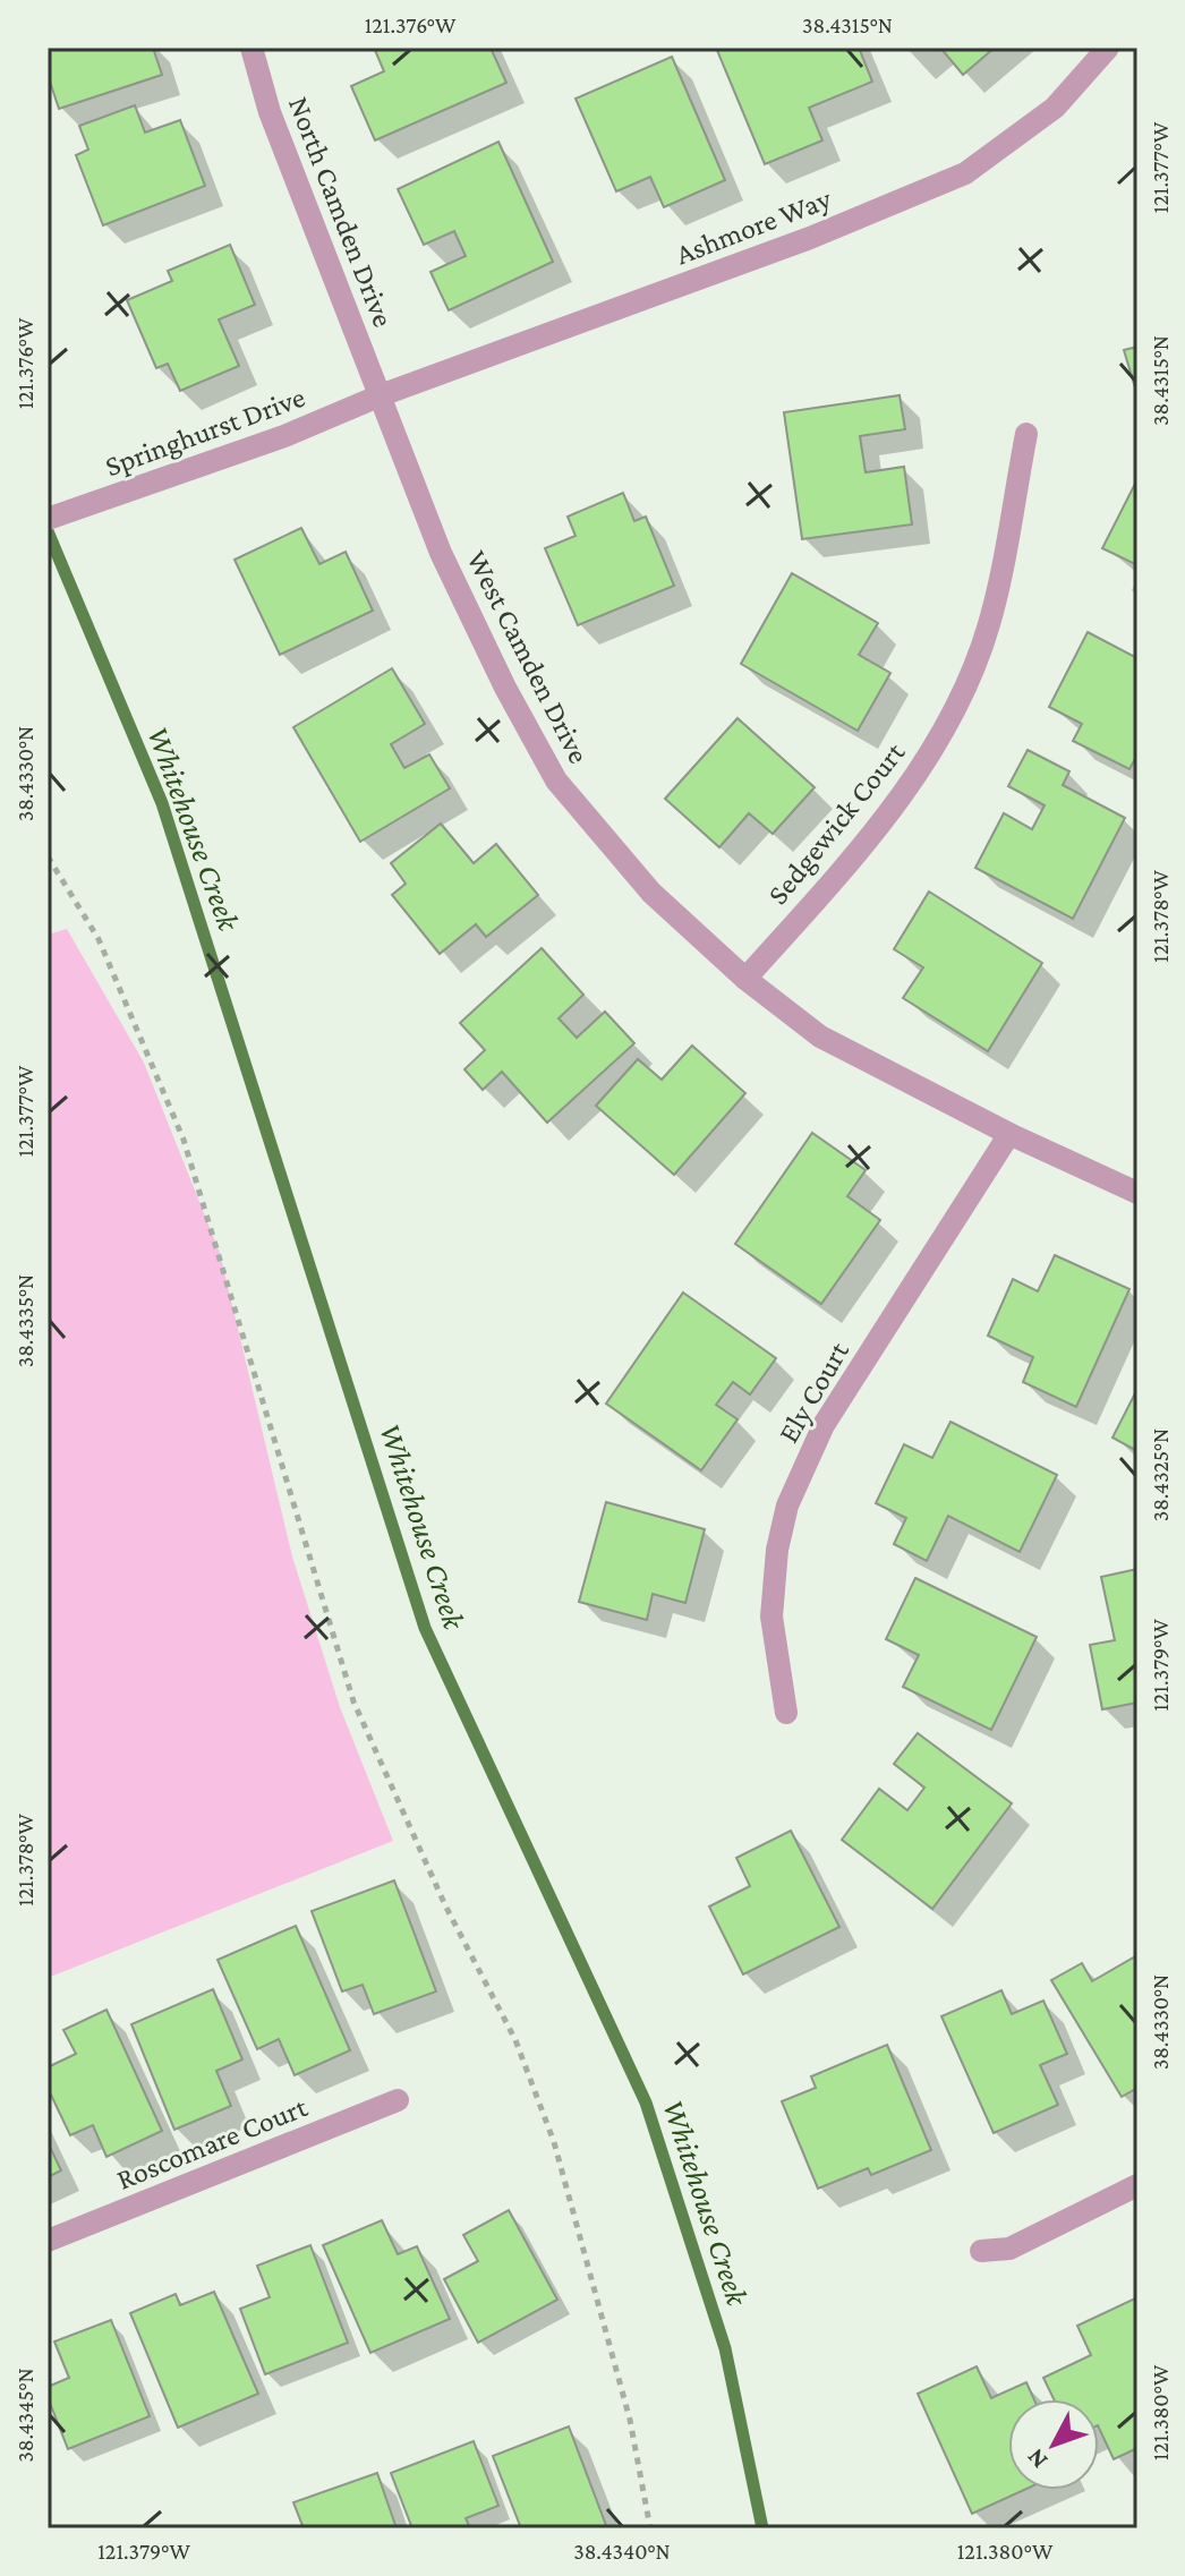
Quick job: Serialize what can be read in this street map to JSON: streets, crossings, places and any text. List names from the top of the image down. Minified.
{"streets":{"street":["North Camden Drive","Ashmore Way","Springhurst Drive","West Camden Drive","Sedgewick Court","Ely Court","Roscomare Court"]},"crossings":[["North Camden Drive","Ashmore Way"],["North Camden Drive","Springhurst Drive"],["North Camden Drive","West Camden Drive"],["Ashmore Way","Springhurst Drive"],["Ashmore Way","West Camden Drive"],["Springhurst Drive","West Camden Drive"],["West Camden Drive","Sedgewick Court"],["West Camden Drive","Ely Court"]],"water":["Whitehouse Creek"],"north":"bottom left","coordinates":["121.376°W","38.4315°N","121.377°W","38.4330°N","121.378°W","38.4335°N","38.4325°N","121.379°W","121.380°W","38.4345°N","38.4340°N"]}
